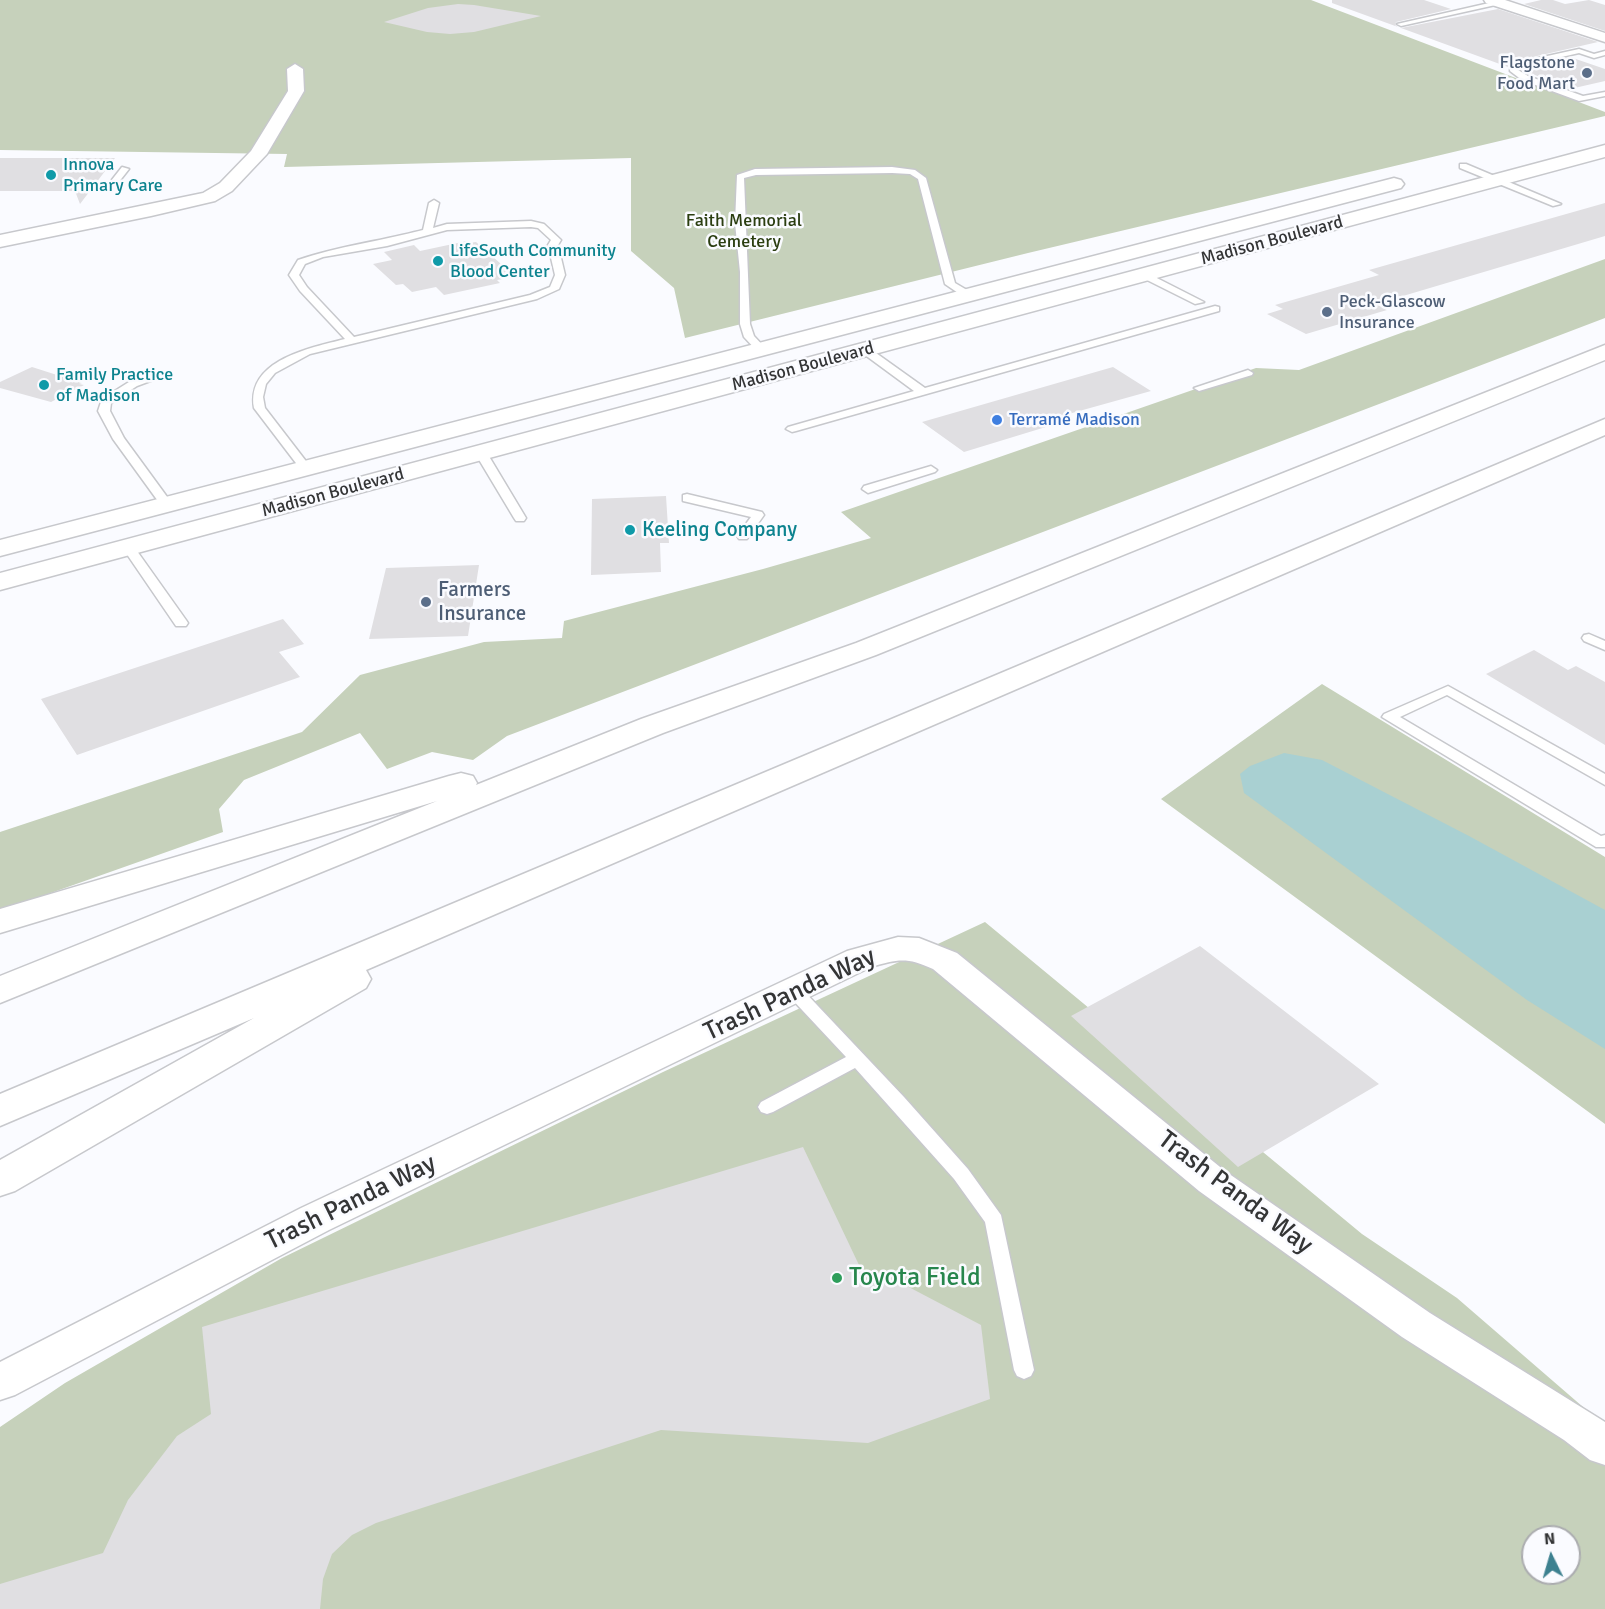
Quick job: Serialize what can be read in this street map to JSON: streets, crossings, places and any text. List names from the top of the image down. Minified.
{"streets":{"main road":["Madison Boulevard"],"street":["Trash Panda Way"]},"parks":["Faith Memorial Cemetery"],"places":["Flagstone Food Mart","Innova Primary Care","LifeSouth Community Blood Center","Peck-Glascow Insurance","Family Practice of Madison","Terramé Madison","Keeling Company","Farmers Insurance","Toyota Field"],"north":"top"}
